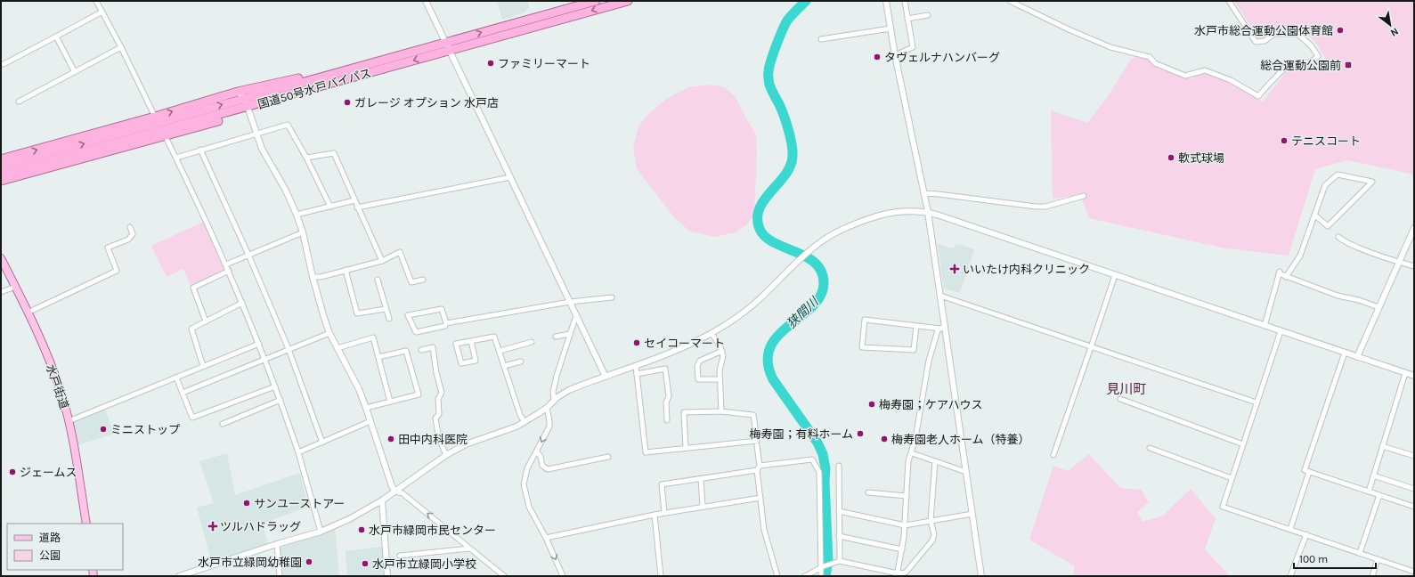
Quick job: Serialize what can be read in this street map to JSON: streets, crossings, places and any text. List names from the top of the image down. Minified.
{"streets":{"highway":["国道50号水戸バイパス"],"main road":["水戸街道"]},"districts":["見川町"],"water":["狭間川"],"places":{"other":["水戸市総合運動公園体育館","タヴェルナハンバーグ","ファミリーマート","ガレージ オプション 水戸店","テニスコート","軟式球場","セイコーマート","梅寿園；ケアハウス","ミニストップ","梅寿園；有料ホーム","田中内科医院","梅寿園老人ホーム（特養）","ジェームス","サンユーストアー","水戸市緑岡市民センター","水戸市立緑岡幼稚園","水戸市立緑岡小学校"],"transit":["総合運動公園前"],"health":["いいたけ内科クリニック","ツルハドラッグ"]},"legend":["道路","公園"],"scale_bar":"100 m","north":"bottom right"}
